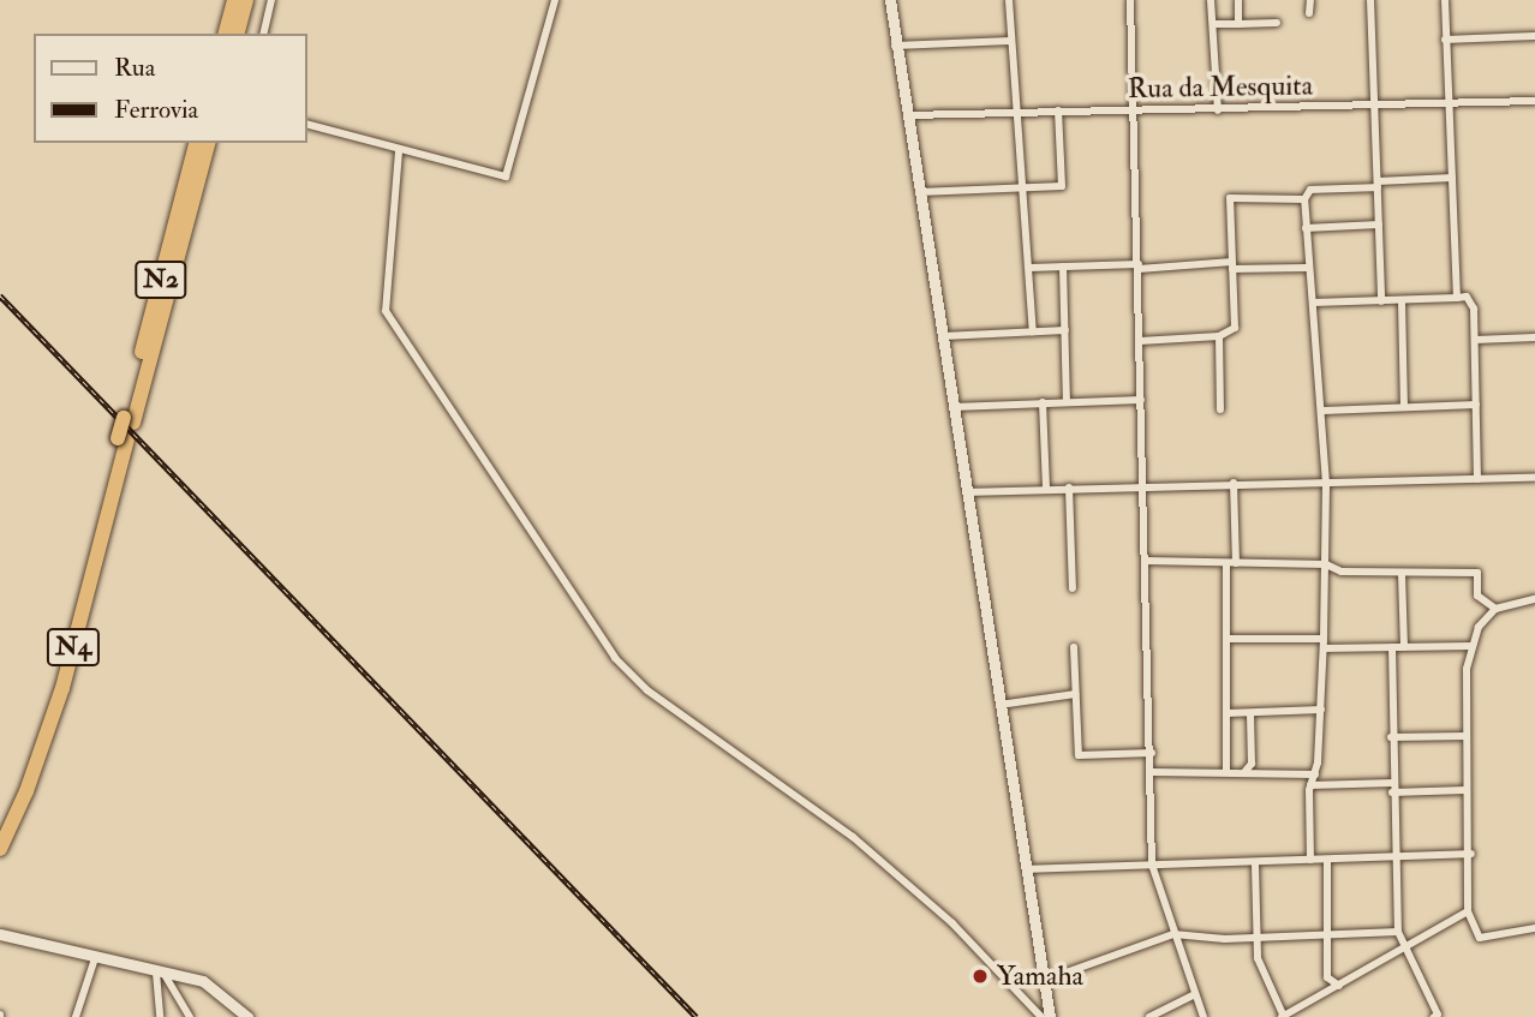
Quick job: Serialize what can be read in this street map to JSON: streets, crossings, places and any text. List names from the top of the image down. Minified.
{"streets":{"highway":["N2","N4"],"street":["Rua da Mesquita"]},"crossings":[["N2","N4"]],"places":["Yamaha"],"legend":["Rua","Ferrovia"]}
